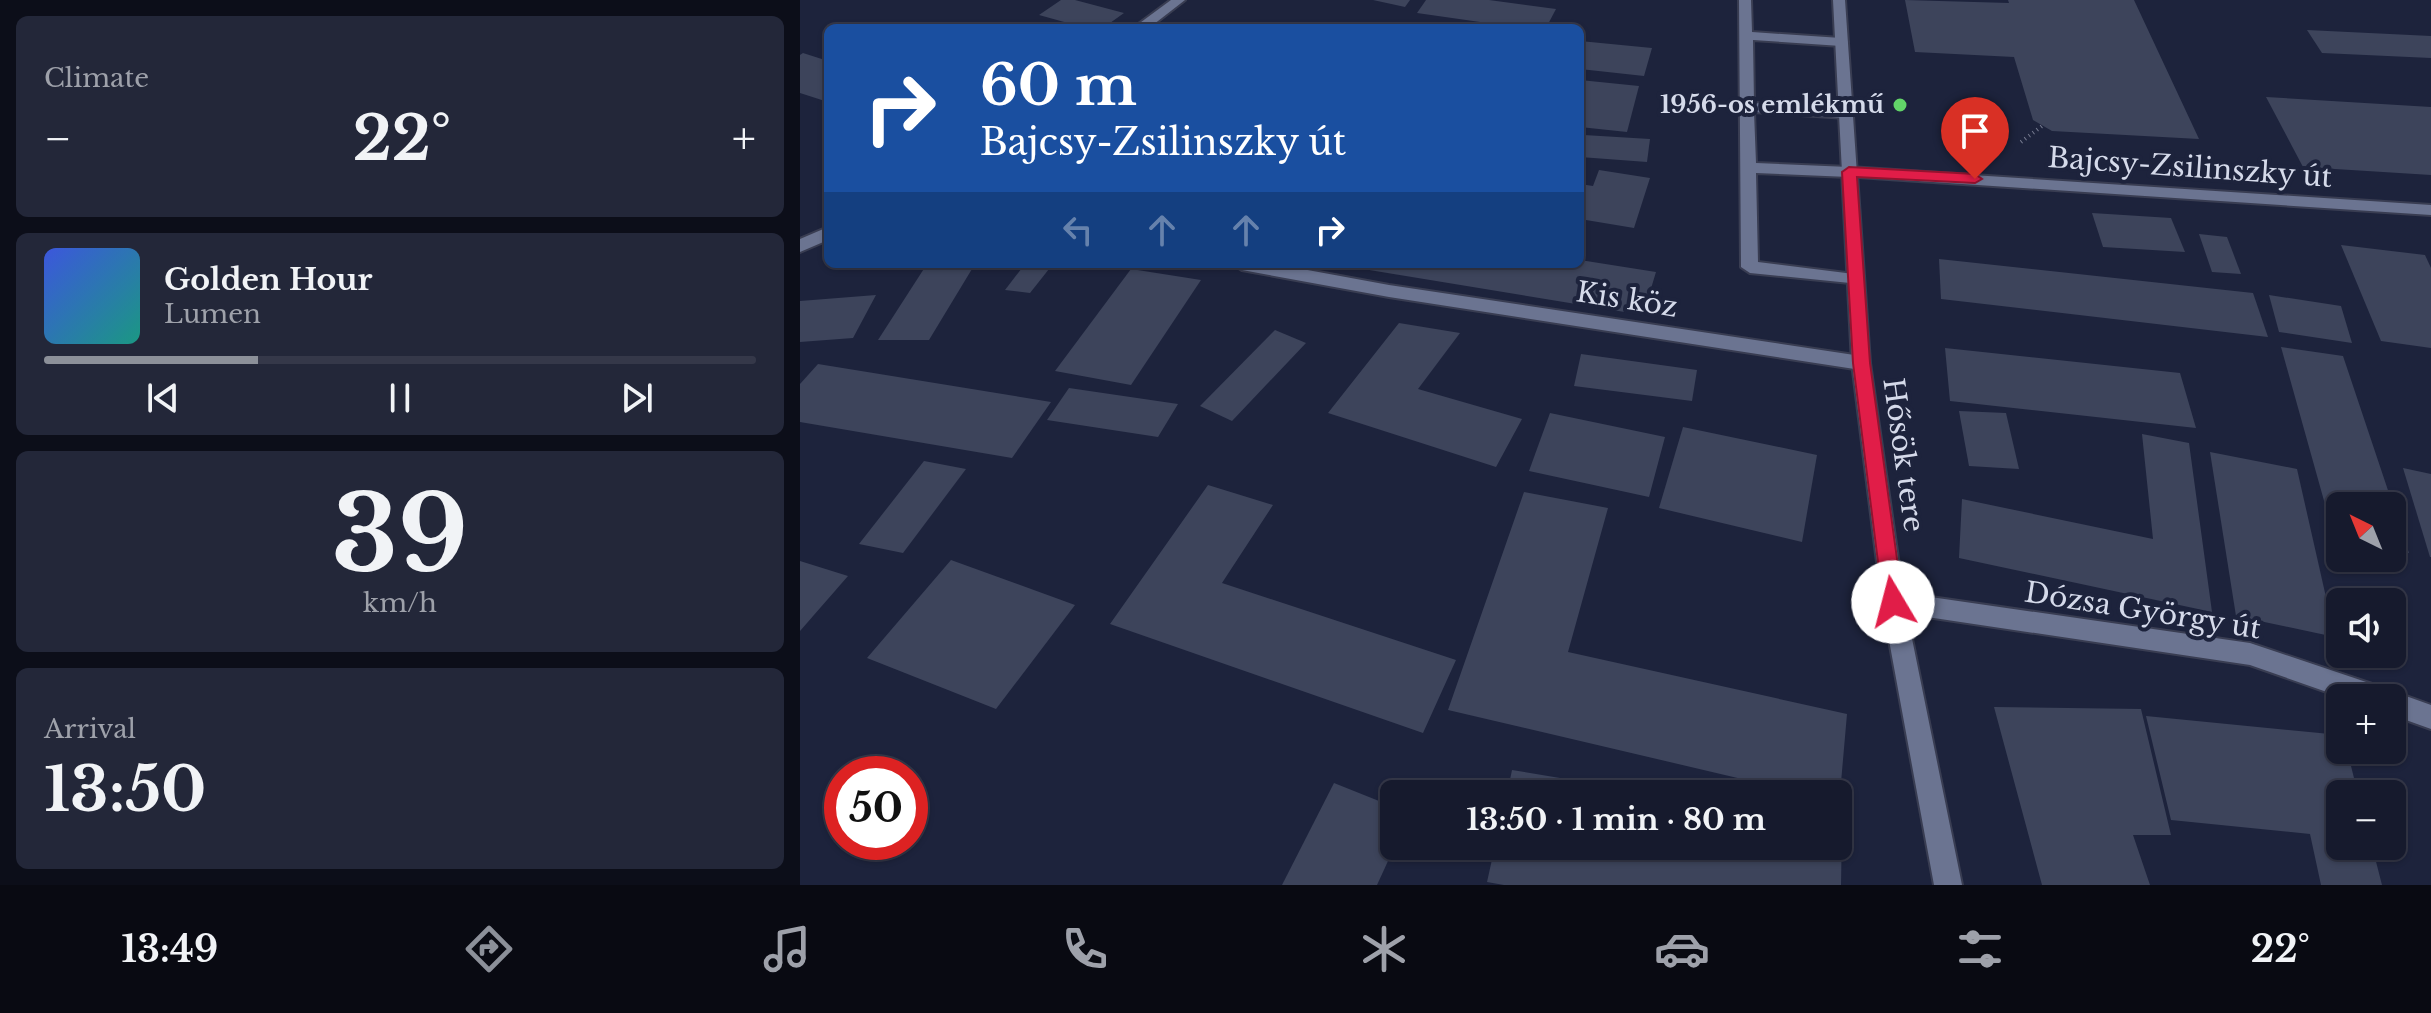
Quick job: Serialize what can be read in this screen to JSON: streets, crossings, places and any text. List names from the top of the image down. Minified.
{"streets":{"main road":["Bajcsy-Zsilinszky út","Kis köz","Hősök tere","Dózsa György út"]},"crossings":[["Bajcsy-Zsilinszky út","Hősök tere"],["Kis köz","Hősök tere"],["Hősök tere","Dózsa György út"]],"places":["1956-os emlékmű"],"north":"top left","page":{"tile":["Climate",["39","km/h"],["Arrival","13:50"]],"turn":["60 m","Bajcsy-Zsilinszky út"],"heat":["−","22°","+"],"song":["Golden Hour","Lumen"],"map_buttons":["+","−"],"limit":"50","trip":"13:50 · 1 min · 80 m","tabs":["13:49","22°"]}}
